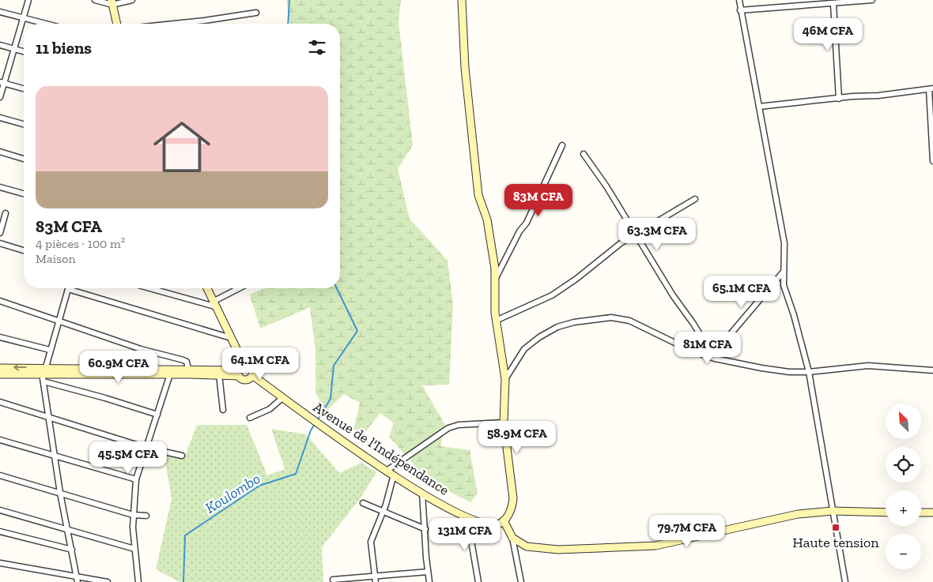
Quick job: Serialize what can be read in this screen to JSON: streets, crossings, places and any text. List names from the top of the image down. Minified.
{"streets":{"street":["Avenue de l'Indépendance"]},"water":["Koulombo"],"places":{"transit":["Haute tension"]},"north":"top left","page":{"price":["46M CFA","83M CFA","63.3M CFA","65.1M CFA","81M CFA","64.1M CFA","60.9M CFA","58.9M CFA","45.5M CFA","79.7M CFA","131M CFA"],"heading":"11 biens","list":[{"name":"83M CFA","note":"4 pièces · 100 m² · Maison"}],"map_buttons":["+","−"]}}
